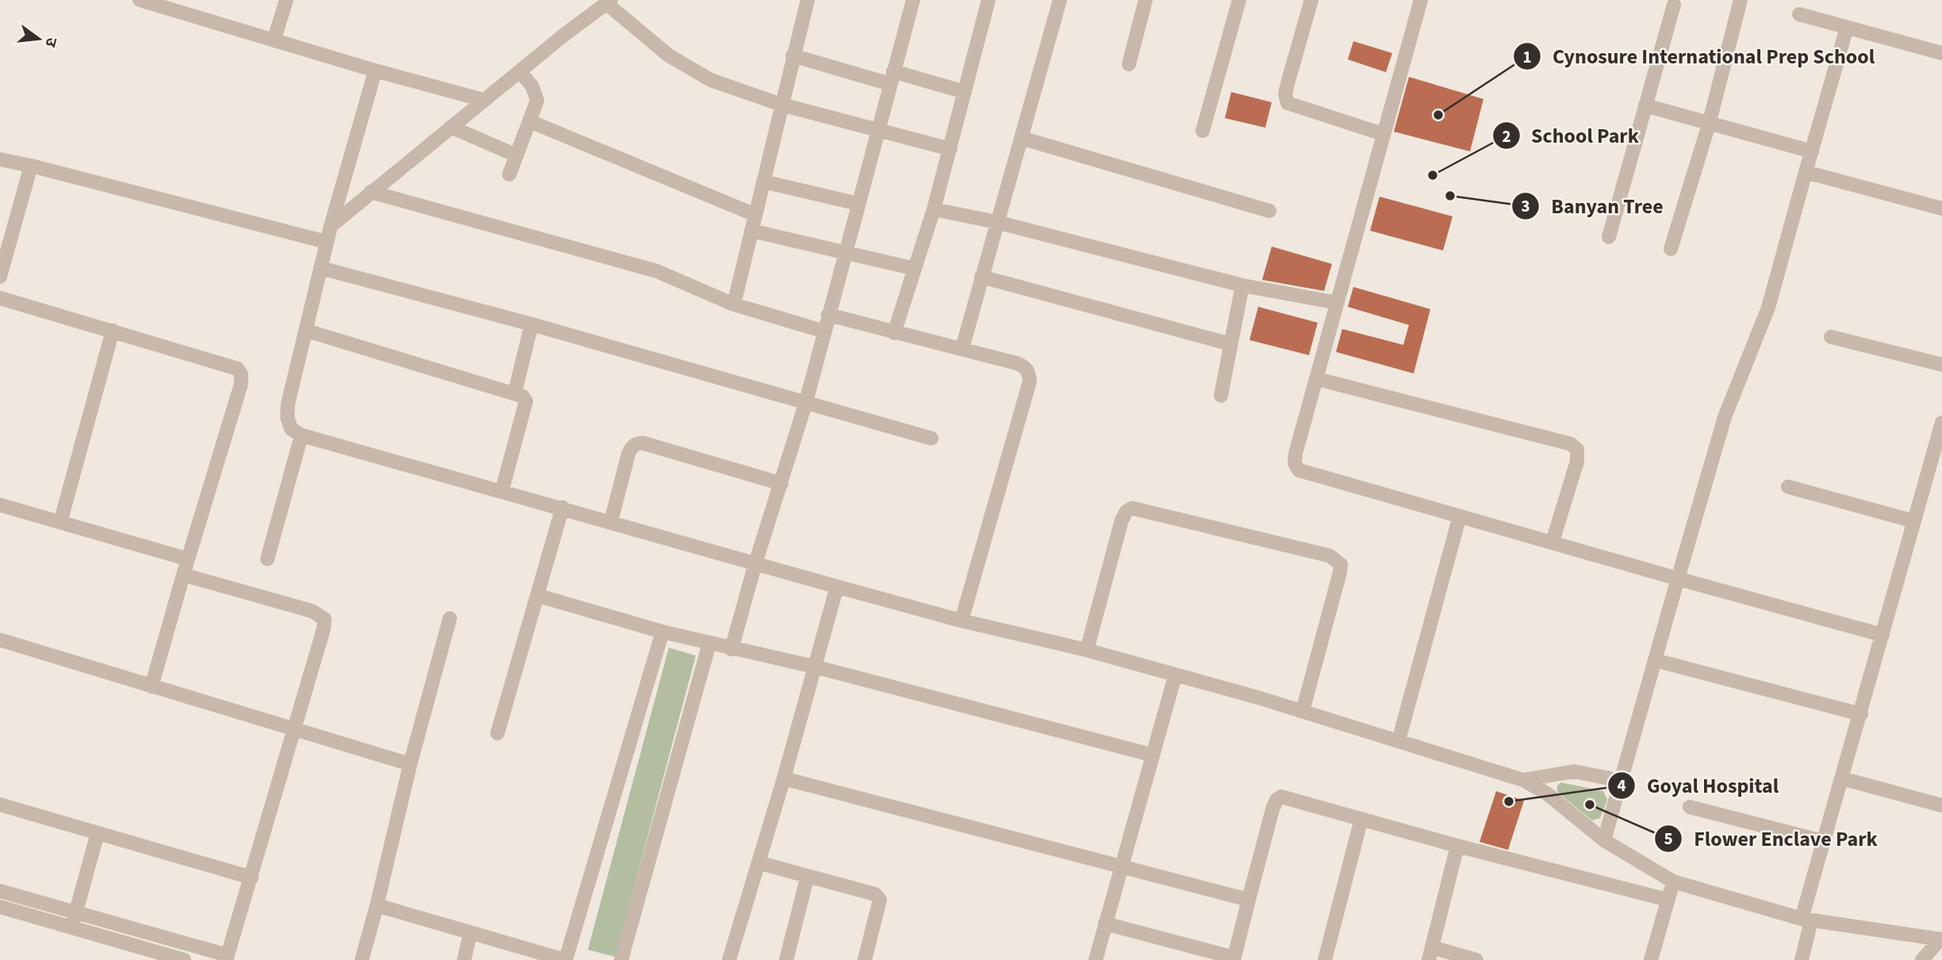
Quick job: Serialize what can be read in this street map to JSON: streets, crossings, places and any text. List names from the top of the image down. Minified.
{"places":["Cynosure International Prep School","School Park","Banyan Tree","Goyal Hospital","Flower Enclave Park"],"north":"right"}
